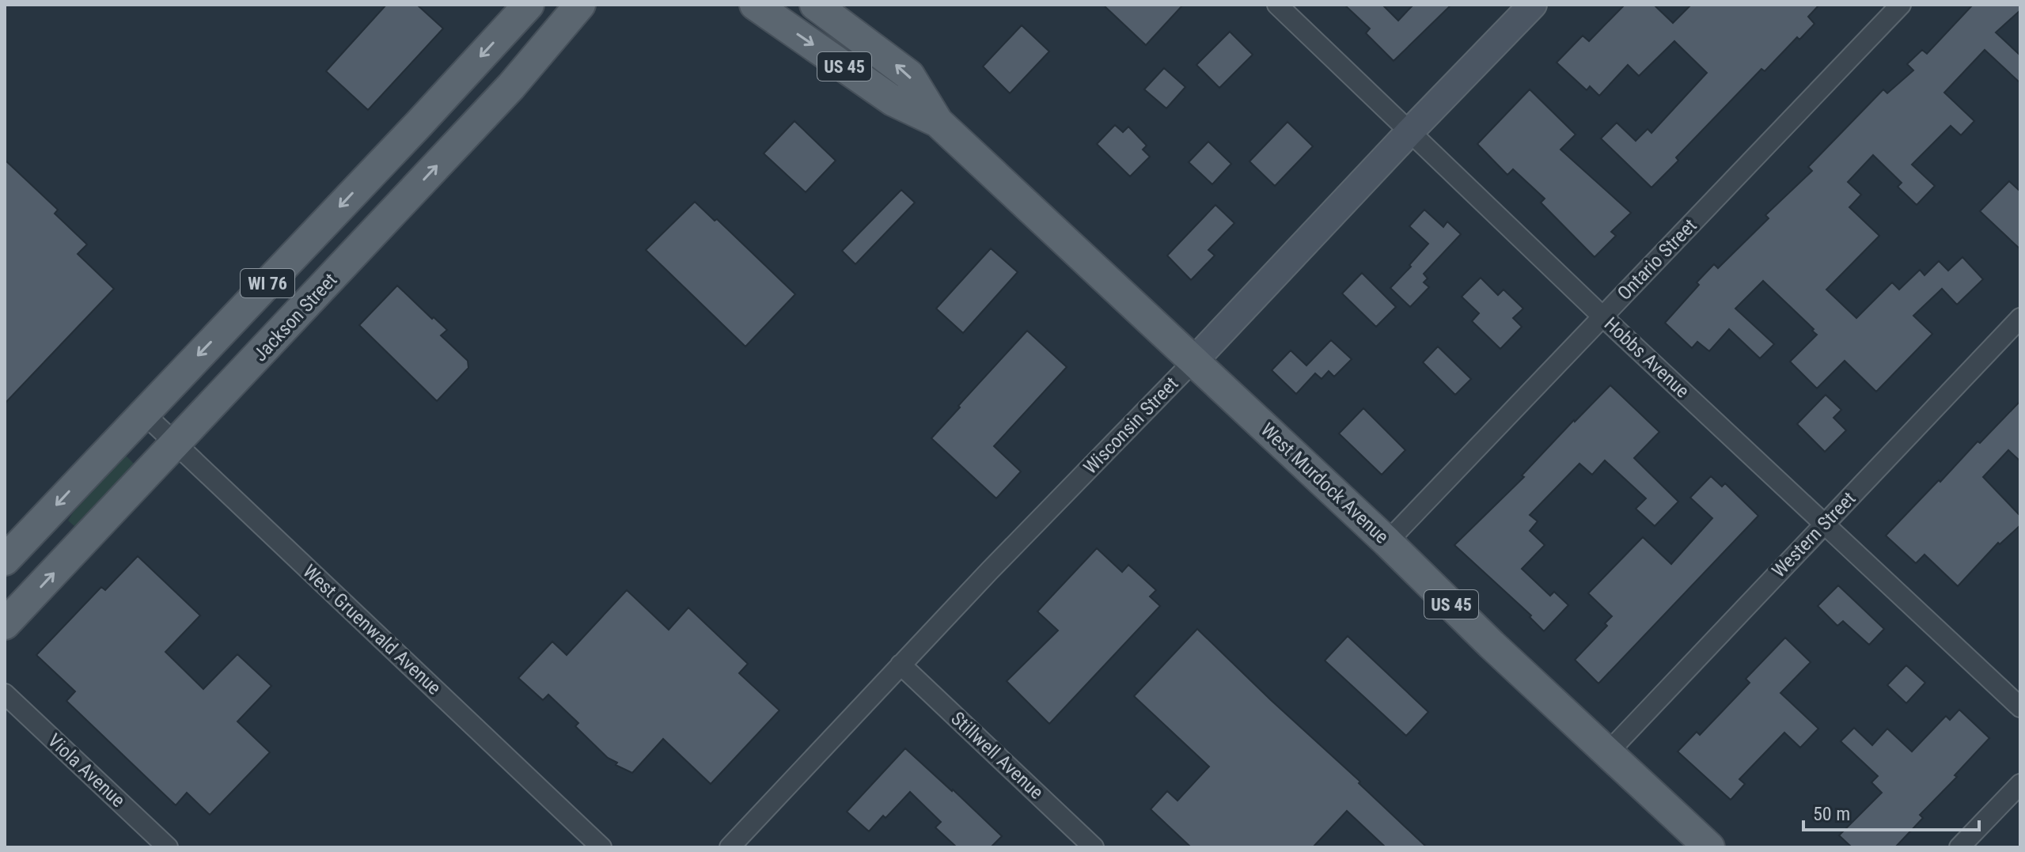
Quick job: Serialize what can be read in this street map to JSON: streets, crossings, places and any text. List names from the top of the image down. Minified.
{"streets":{"main road":["US 45","WI 76","Jackson Street","West Murdock Avenue"],"street":["Ontario Street","Hobbs Avenue","Wisconsin Street","Western Street","West Gruenwald Avenue","Stillwell Avenue","Viola Avenue"]},"crossings":[["Ontario Street","Hobbs Avenue"],["Ontario Street","West Murdock Avenue"],["WI 76","West Gruenwald Avenue"],["Jackson Street","West Gruenwald Avenue"],["Hobbs Avenue","Wisconsin Street"],["Hobbs Avenue","Western Street"],["Wisconsin Street","West Murdock Avenue"],["Wisconsin Street","Stillwell Avenue"],["West Murdock Avenue","Western Street"]],"scale_bar":"50 m"}
